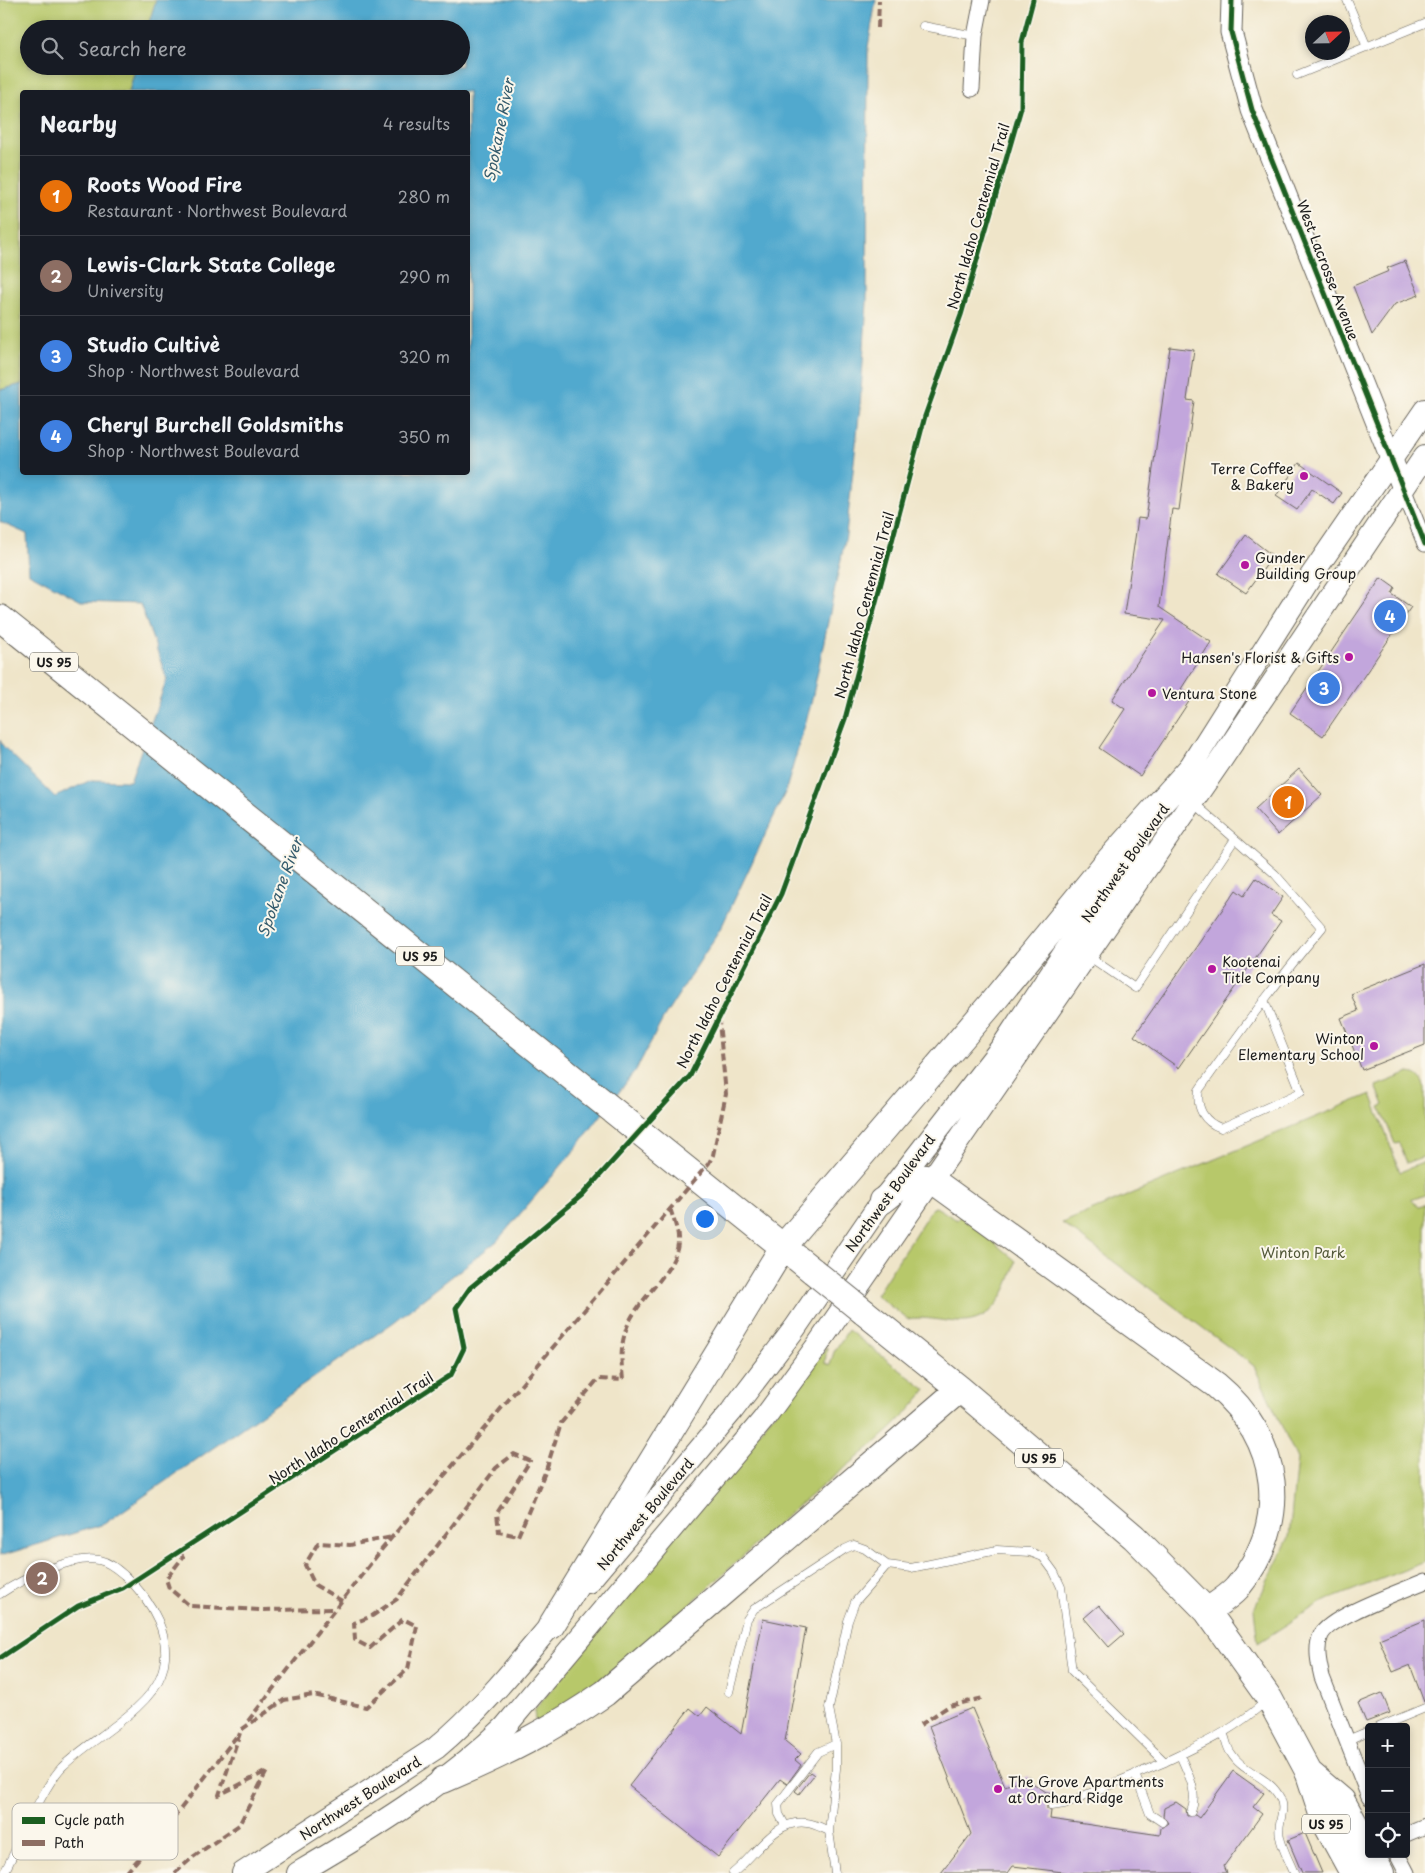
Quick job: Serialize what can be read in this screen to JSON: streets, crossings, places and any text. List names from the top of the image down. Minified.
{"streets":{"highway":["US 95"],"main road":["Northwest Boulevard"],"street":["West Lacrosse Avenue"],"cycle path":["North Idaho Centennial Trail"]},"crossings":[["West Lacrosse Avenue","Northwest Boulevard"]],"water":["Spokane River"],"parks":["Winton Park"],"places":["Terre Coffee & Bakery","Gunder Building Group","Hansen's Florist & Gifts","Ventura Stone","Kootenai Title Company","Winton Elementary School","The Grove Apartments at Orchard Ridge"],"legend":["Cycle path","Path"],"north":"right","page":{"search":"Search here","heading":["Nearby","4 results"],"list":[{"mark":"1","name":"Roots Wood Fire","note":"Restaurant · Northwest Boulevard","value":"280 m"},{"mark":"2","name":"Lewis-Clark State College","note":"University","value":"290 m"},{"mark":"3","name":"Studio Cultivè","note":"Shop · Northwest Boulevard","value":"320 m"},{"mark":"4","name":"Cheryl Burchell Goldsmiths","note":"Shop · Northwest Boulevard","value":"350 m"}],"pins":["4","3","1","2"],"map_buttons":["+","−"]}}
